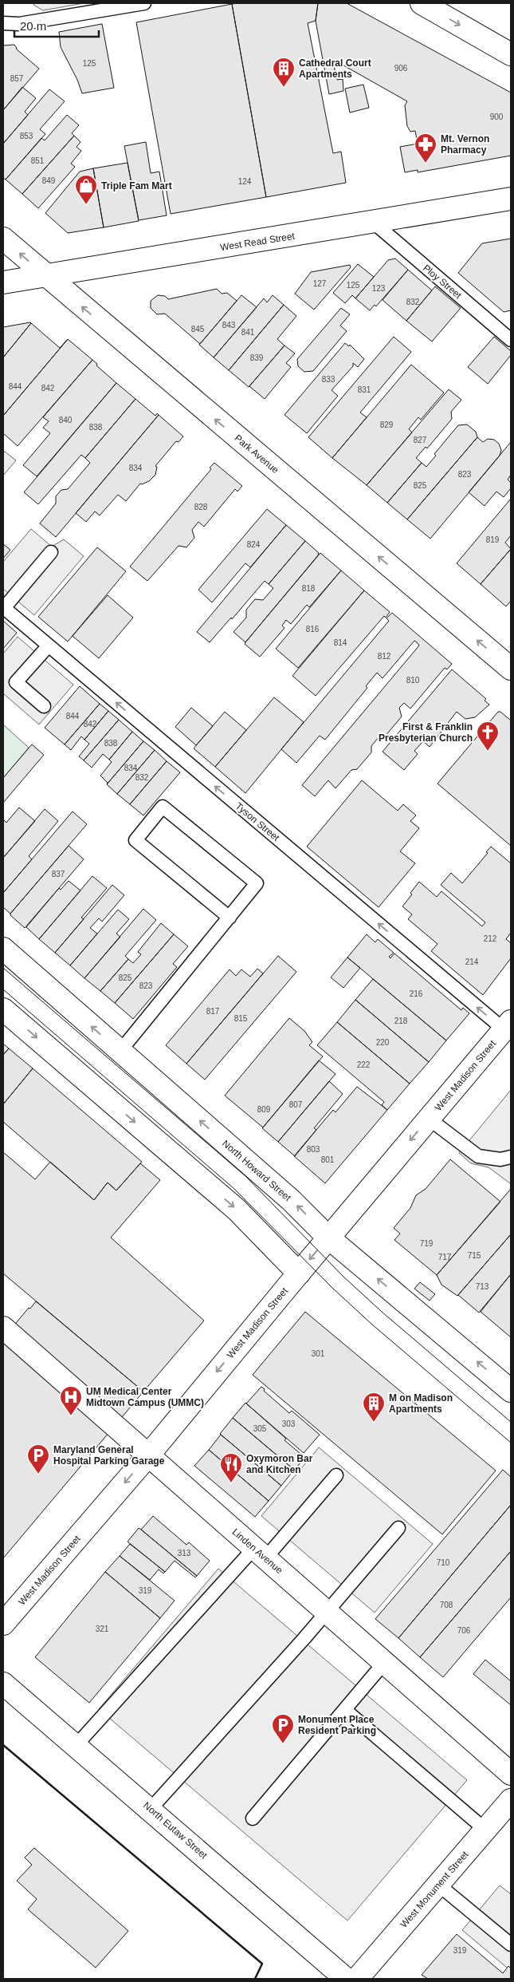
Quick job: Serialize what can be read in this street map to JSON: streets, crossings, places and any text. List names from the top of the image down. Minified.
{"streets":{"street":["West Read Street","Park Avenue","West Madison Street","North Howard Street","Linden Avenue","North Eutaw Street","West Monument Street"],"lane":["Ploy Street","Tyson Street"]},"crossings":[["West Read Street","Ploy Street"],["West Read Street","Park Avenue"],["Tyson Street","West Madison Street"],["West Madison Street","North Howard Street"],["West Madison Street","Linden Avenue"]],"one_way":["Park Avenue","Tyson Street","West Madison Street"],"places":{"building":["Cathedral Court Apartments","M on Madison Apartments"],"pharmacy":["Mt. Vernon Pharmacy"],"shop":["Triple Fam Mart"],"church":["First & Franklin Presbyterian Church"],"hospital":["UM Medical Center Midtown Campus (UMMC)"],"parking":["Maryland General Hospital Parking Garage","Monument Place Resident Parking"],"restaurant":["Oxymoron Bar and Kitchen"]},"house_numbers":["125","906","857","900","853","851","849","124","127","125","123","832","843","845","841","839","833","844","842","831","840","829","838","827","834","823","825","828","819","824","818","816","814","812","810","844","842","838","834","832","837","212","214","825","823","216","817","815","218","220","222","807","809","803","801","719","715","717","713","301","303","305","313","710","319","708","321","706","319"],"scale_bar":"20 m"}
